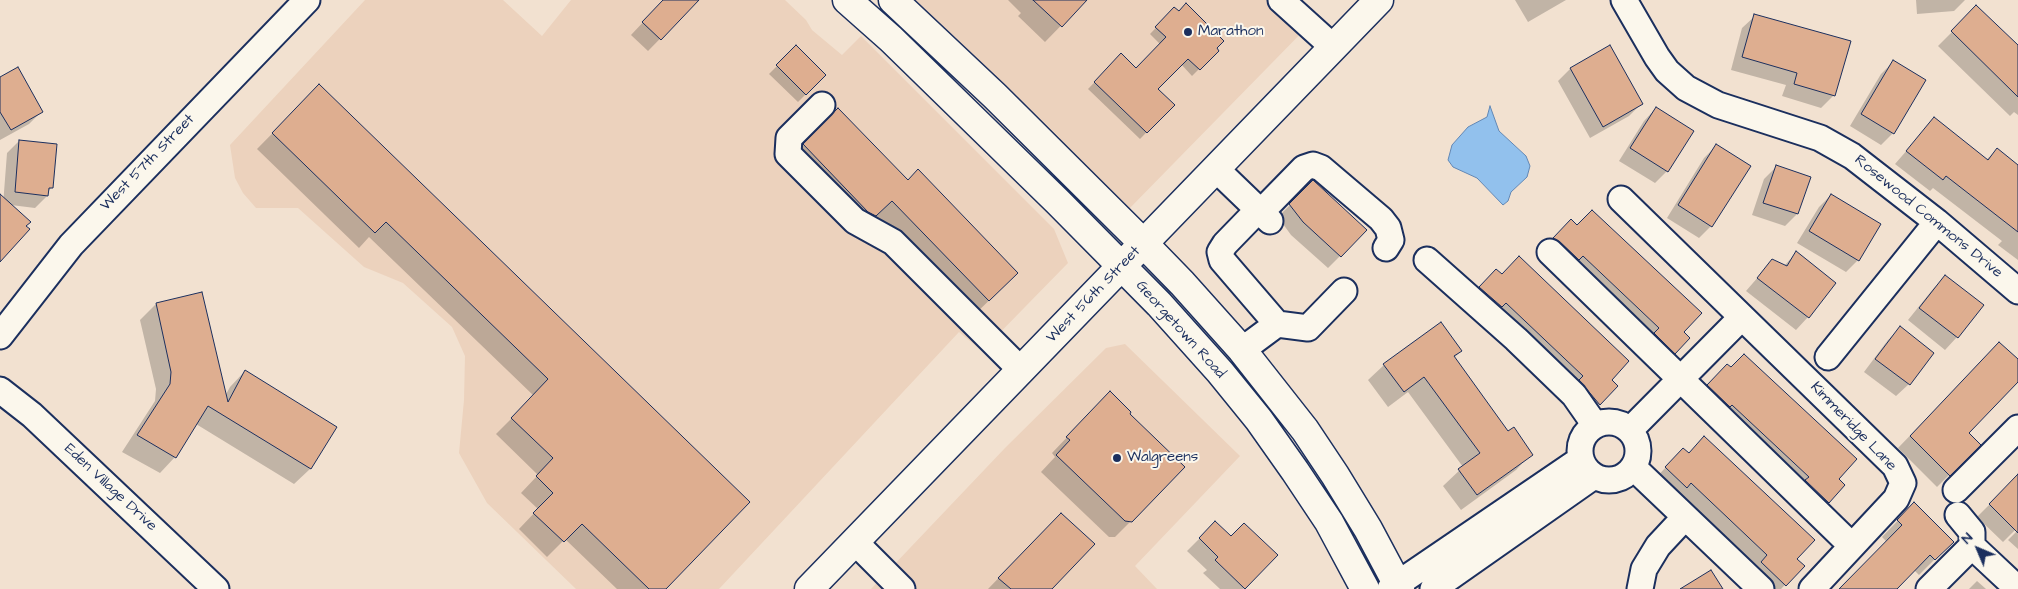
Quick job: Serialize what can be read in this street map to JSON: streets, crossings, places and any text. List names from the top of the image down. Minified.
{"streets":{"main road":["West 56th Street","Georgetown Road"],"street":["West 57th Street","Rosewood Commons Drive","Kimmeridge Lane","Eden Village Drive"]},"crossings":[["West 56th Street","Georgetown Road"]],"places":["Marathon","Walgreens"],"north":"top left"}
